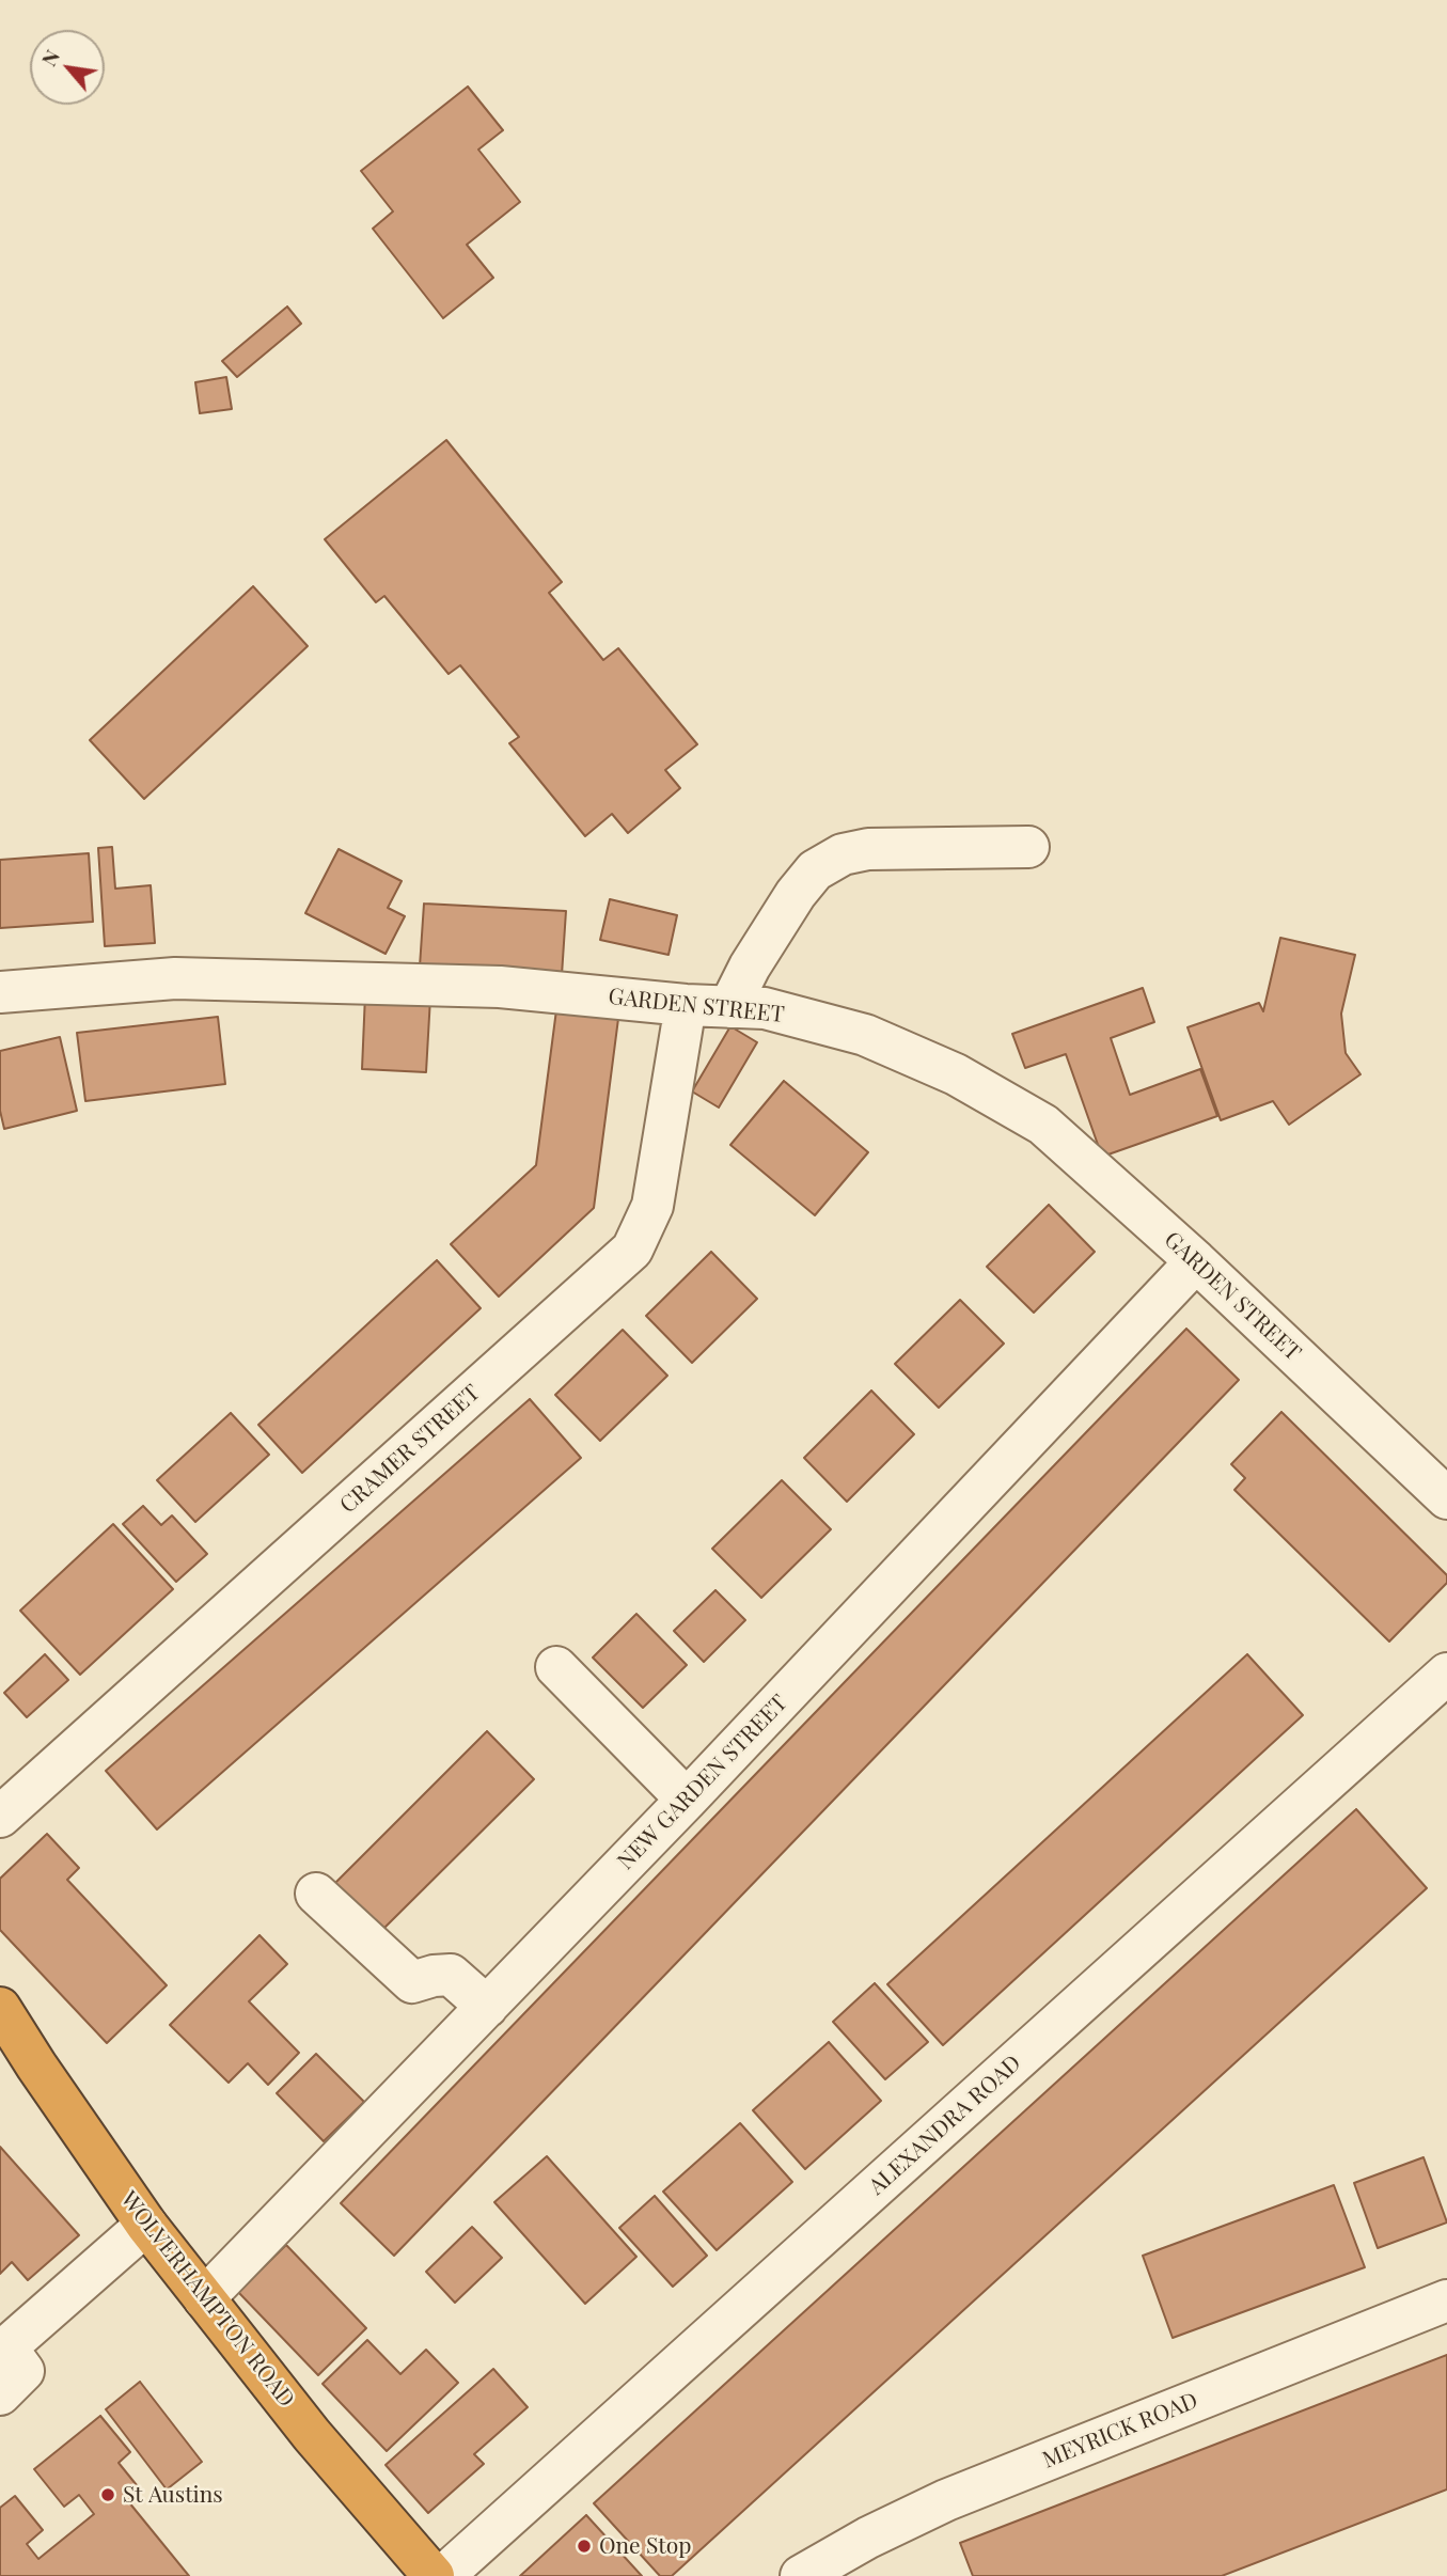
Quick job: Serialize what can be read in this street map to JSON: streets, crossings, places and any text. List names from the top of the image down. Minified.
{"streets":{"highway":["WOLVERHAMPTON ROAD"],"street":["GARDEN STREET","CRAMER STREET","NEW GARDEN STREET","ALEXANDRA ROAD","MEYRICK ROAD"]},"crossings":[["GARDEN STREET","CRAMER STREET"],["GARDEN STREET","NEW GARDEN STREET"],["NEW GARDEN STREET","WOLVERHAMPTON ROAD"]],"places":["St Austins","One Stop"],"north":"top left"}
